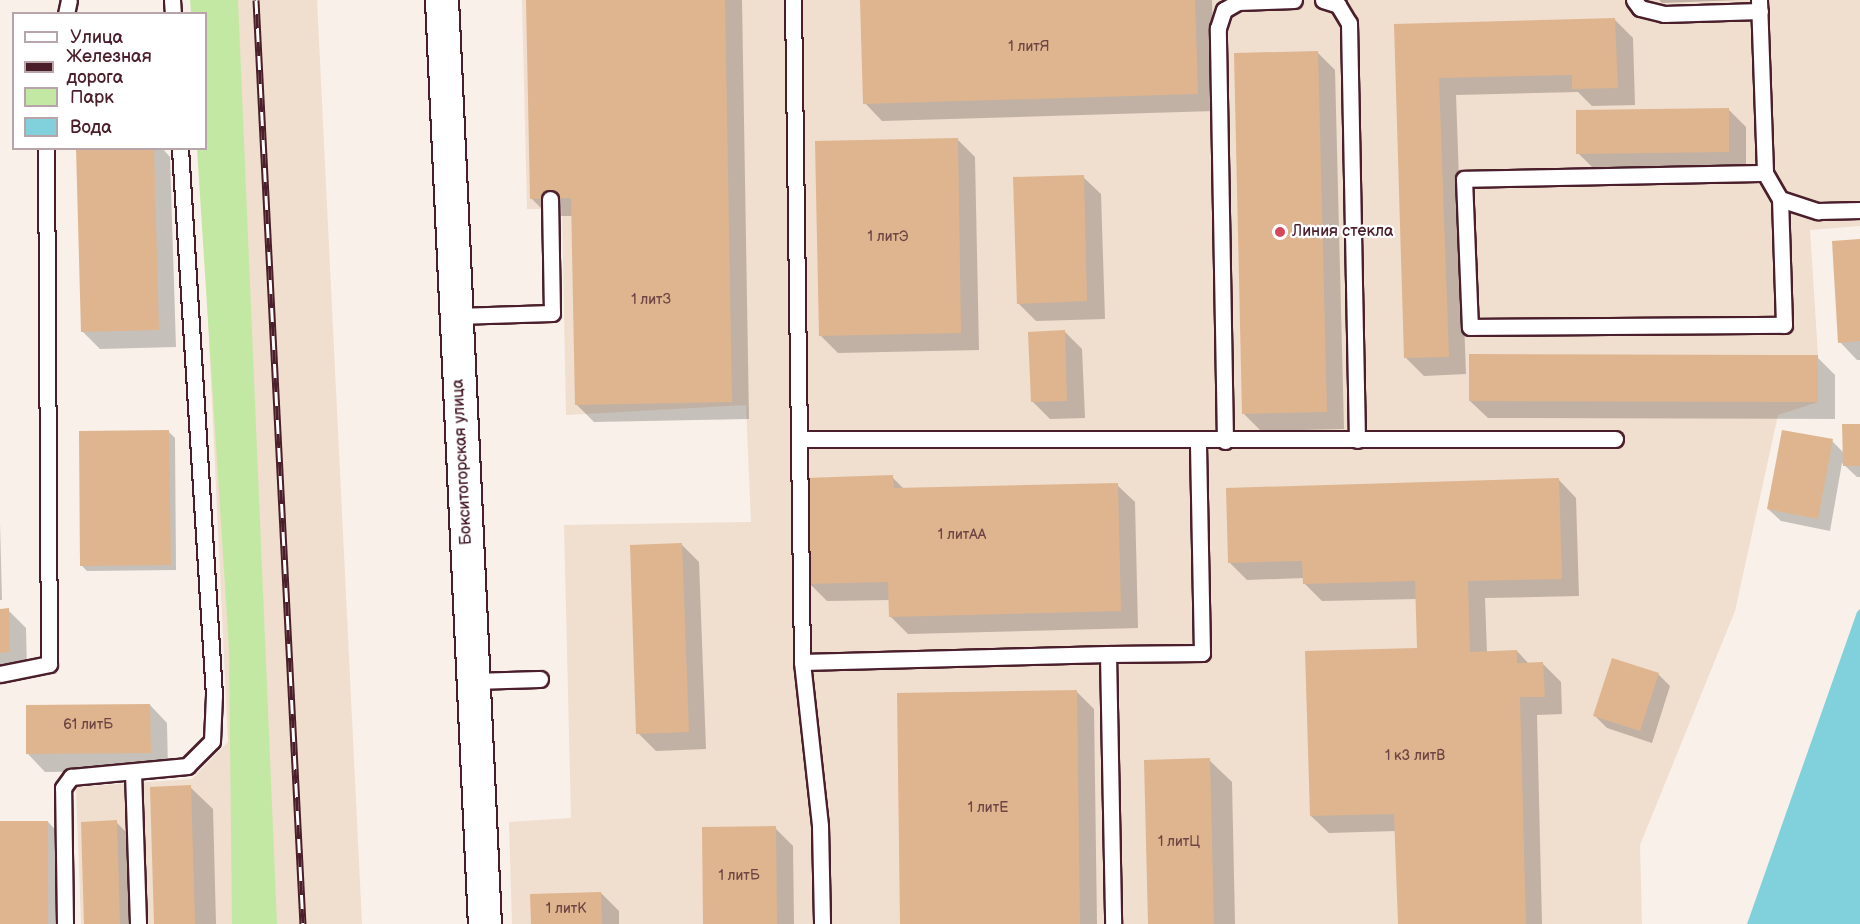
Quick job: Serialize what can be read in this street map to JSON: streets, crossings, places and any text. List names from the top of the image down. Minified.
{"streets":{"street":["Бокситогорская улица"]},"places":["Линия стекла"],"house_numbers":["1 литЯ","1 литЭ","1 литЗ","1 литАА","61 литБ","1 к3 литВ","1 литЕ","1 литЦ","1 литБ","1 литК"],"legend":["Улица","Железная дорога","Парк","Вода"]}
